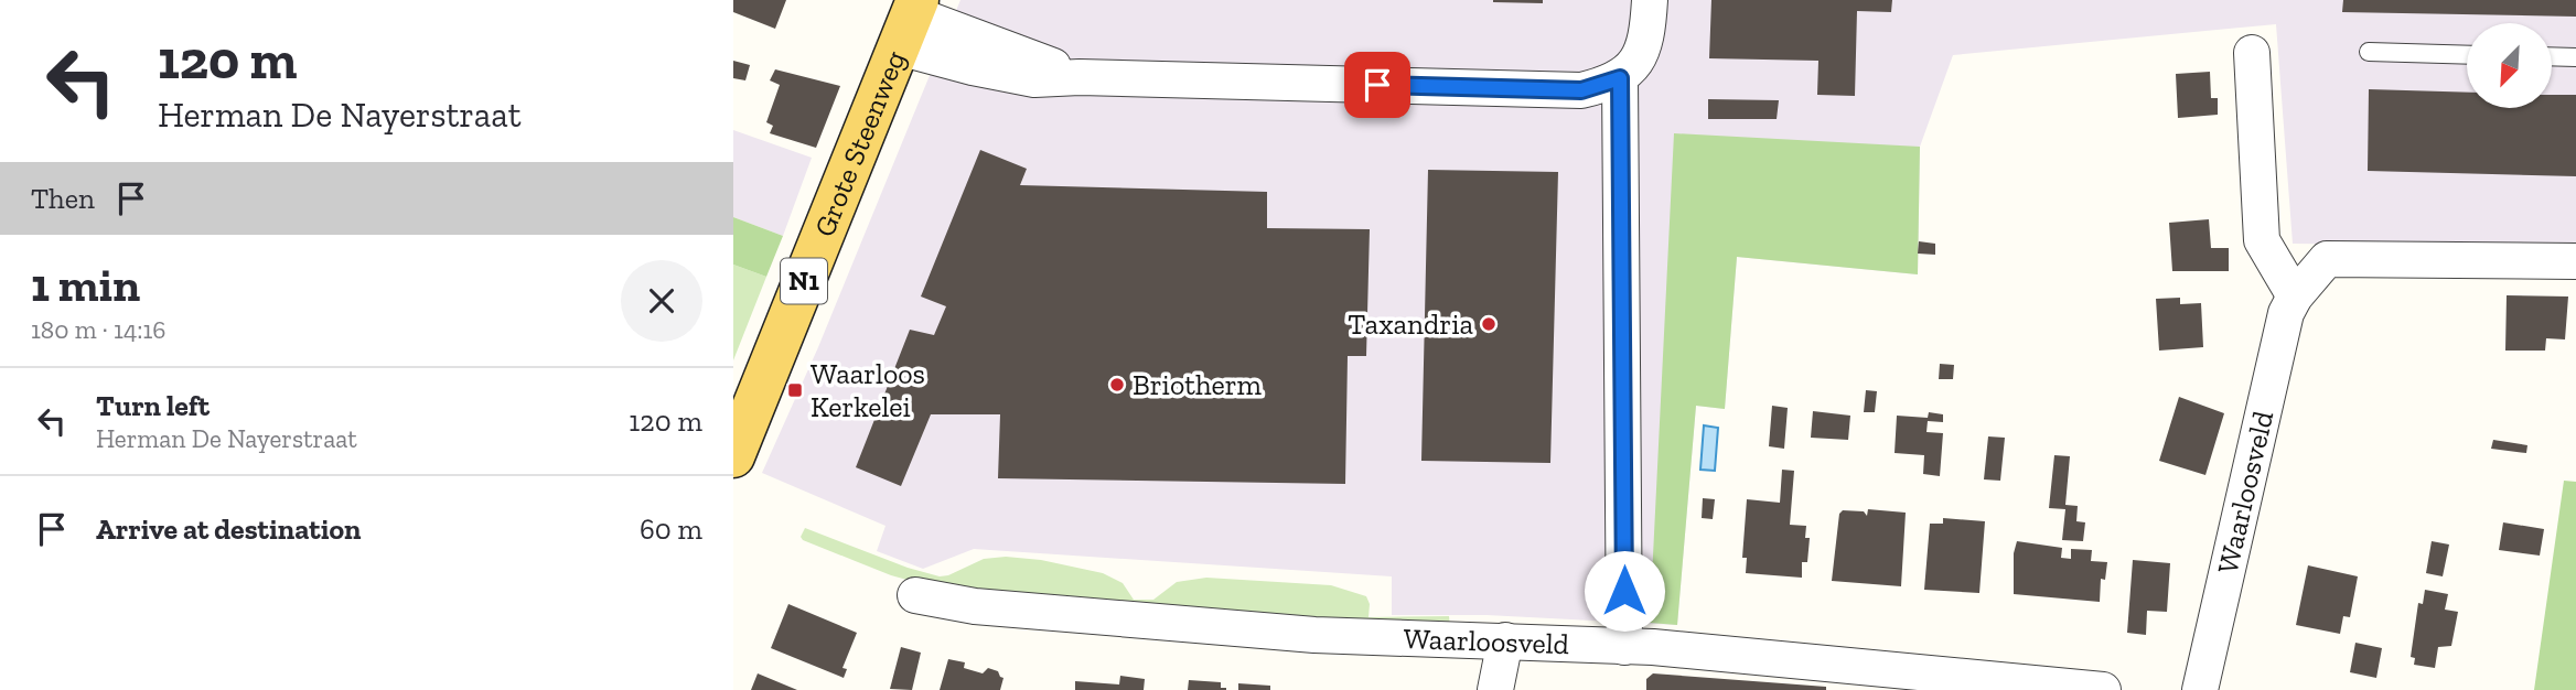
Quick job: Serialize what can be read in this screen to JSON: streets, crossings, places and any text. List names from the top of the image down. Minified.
{"streets":{"main road":["Grote Steenweg","N1"],"street":["Waarloosveld"]},"places":{"other":["Taxandria","Briotherm"],"transit":["Waarloos Kerkelei"]},"north":"bottom left","page":{"turn":["120 m","Herman De Nayerstraat"],"then":"Then","heading":["1 min","180 m · 14:16"],"list":[{"name":"Turn left","note":"Herman De Nayerstraat","value":"120 m"},{"name":"Arrive at destination","value":"60 m"}]}}
